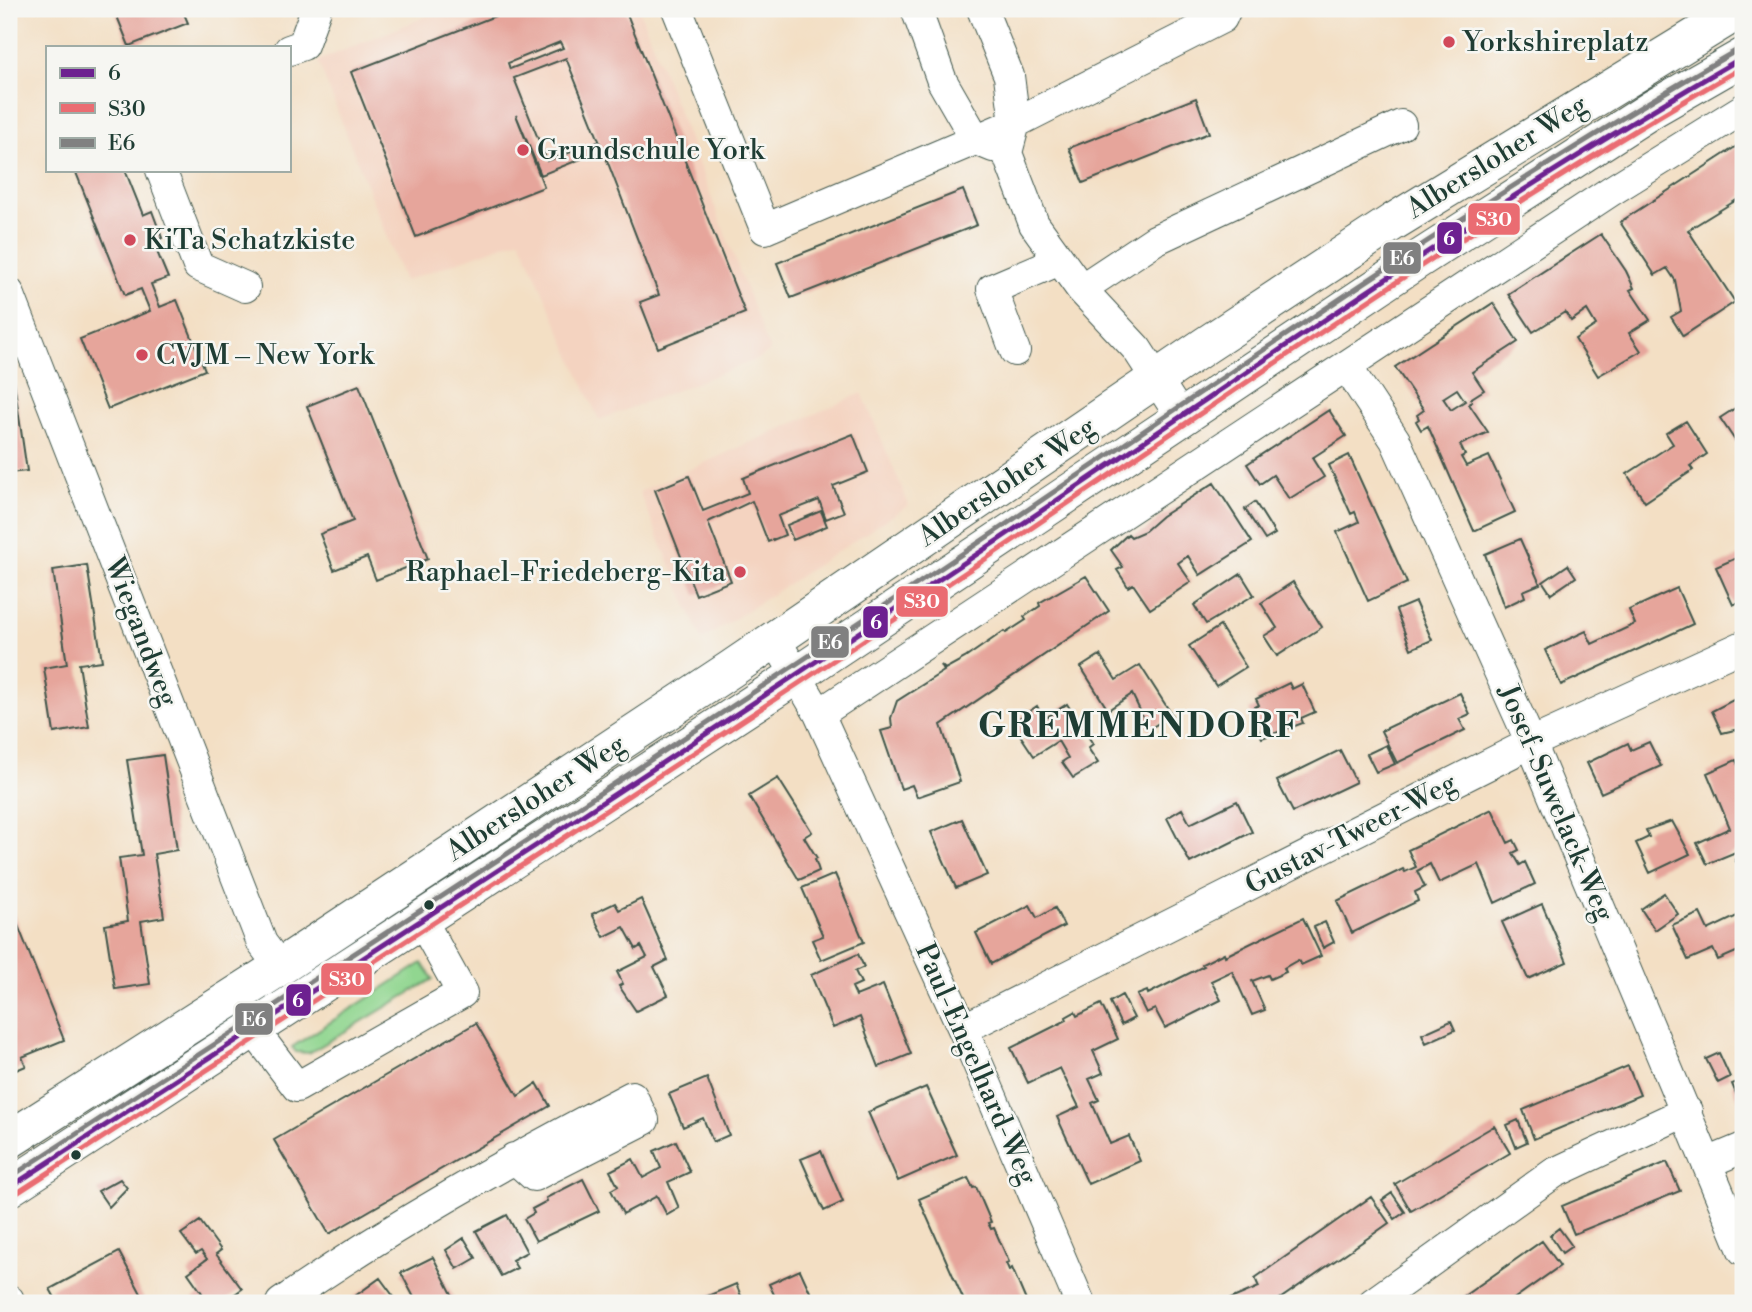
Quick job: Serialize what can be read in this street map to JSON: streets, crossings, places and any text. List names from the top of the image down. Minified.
{"streets":{"main road":["Albersloher Weg"],"street":["Wiegandweg","Josef-Suwelack-Weg","Gustav-Tweer-Weg","Paul-Engelhard-Weg"]},"crossings":[["Albersloher Weg","Wiegandweg"],["Albersloher Weg","Paul-Engelhard-Weg"],["Josef-Suwelack-Weg","Gustav-Tweer-Weg"],["Gustav-Tweer-Weg","Paul-Engelhard-Weg"]],"districts":["GREMMENDORF"],"places":["Yorkshireplatz","Grundschule York","KiTa Schatzkiste","CVJM – New York","Raphael-Friedeberg-Kita"],"lines":["transit line E6","transit line 6","transit line S30"],"legend":["6","S30","E6"]}
